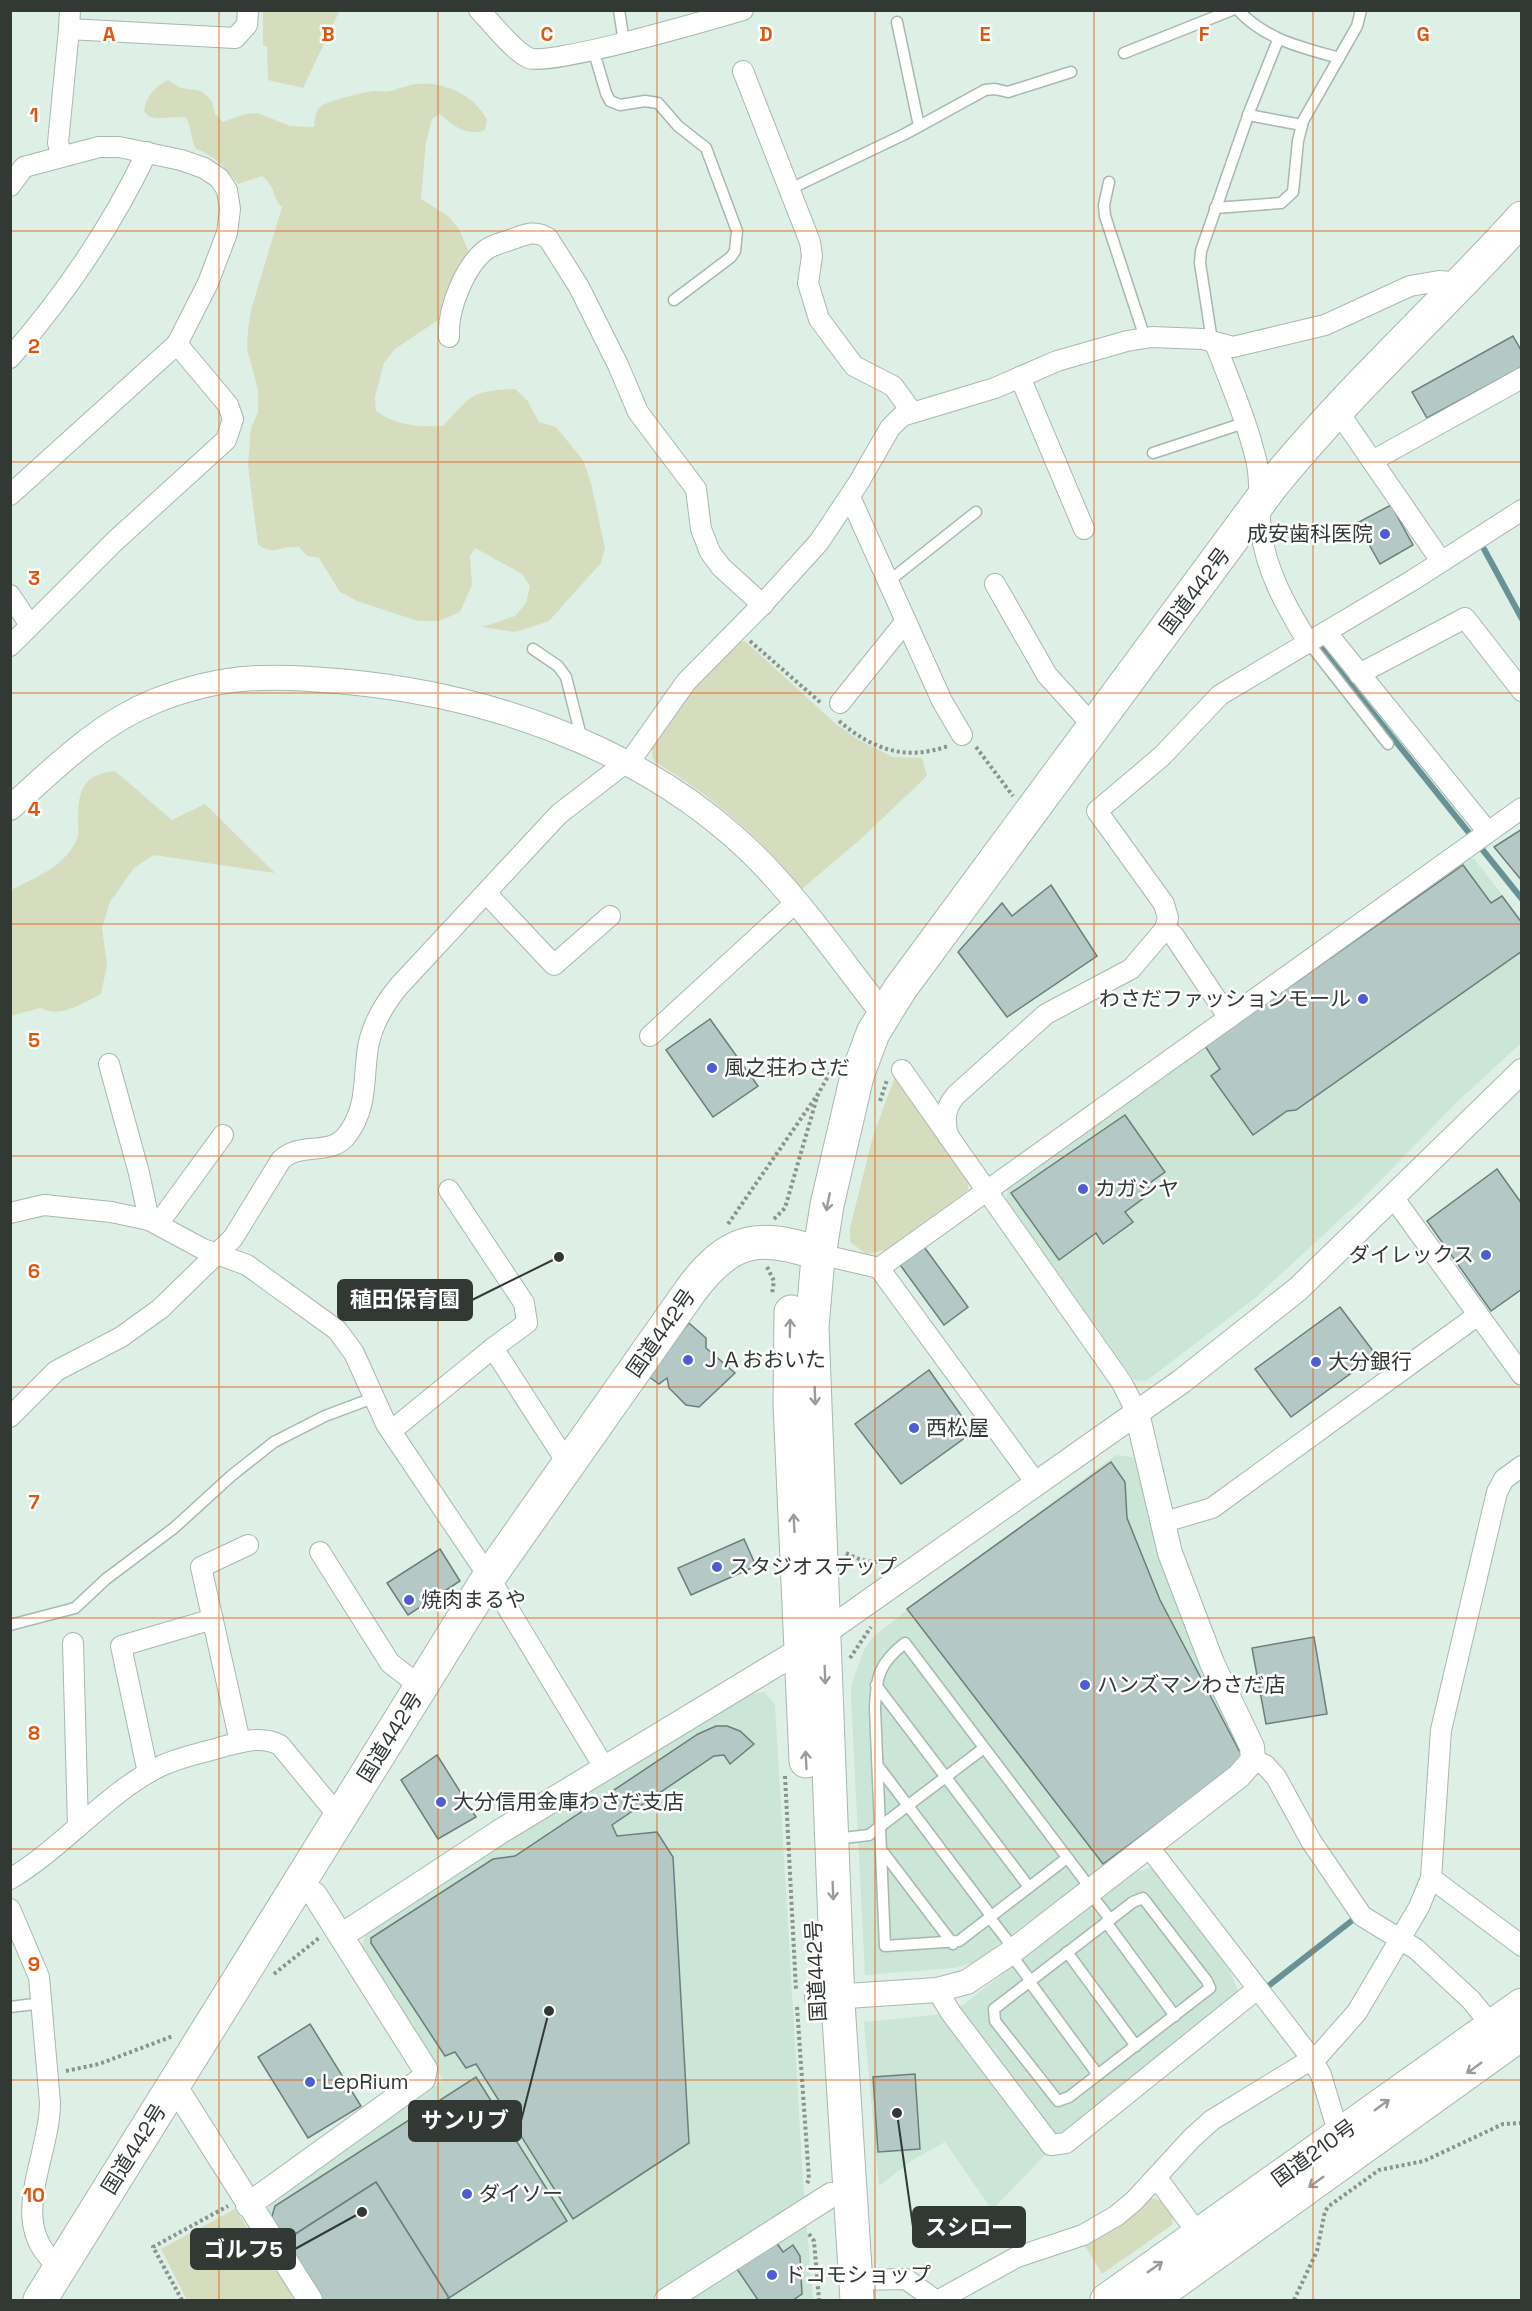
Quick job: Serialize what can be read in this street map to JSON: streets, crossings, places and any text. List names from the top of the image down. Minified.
{"streets":{"highway":["国道442号","国道210号"]},"places":["成安歯科医院","わさだファッションモール","風之荘わさだ","カガシヤ","ダイレックス","稙田保育園","ＪＡおおいた","大分銀行","西松屋","スタジオステップ","焼肉まるや","ハンズマンわさだ店","大分信用金庫わさだ支店","サンリブ","LepRium","スシロー","ダイソー","ゴルフ5","ドコモショップ"],"grid":{"columns":["A","B","C","D","E","F","G"],"rows":["1","2","3","4","5","6","7","8","9","10"]}}
